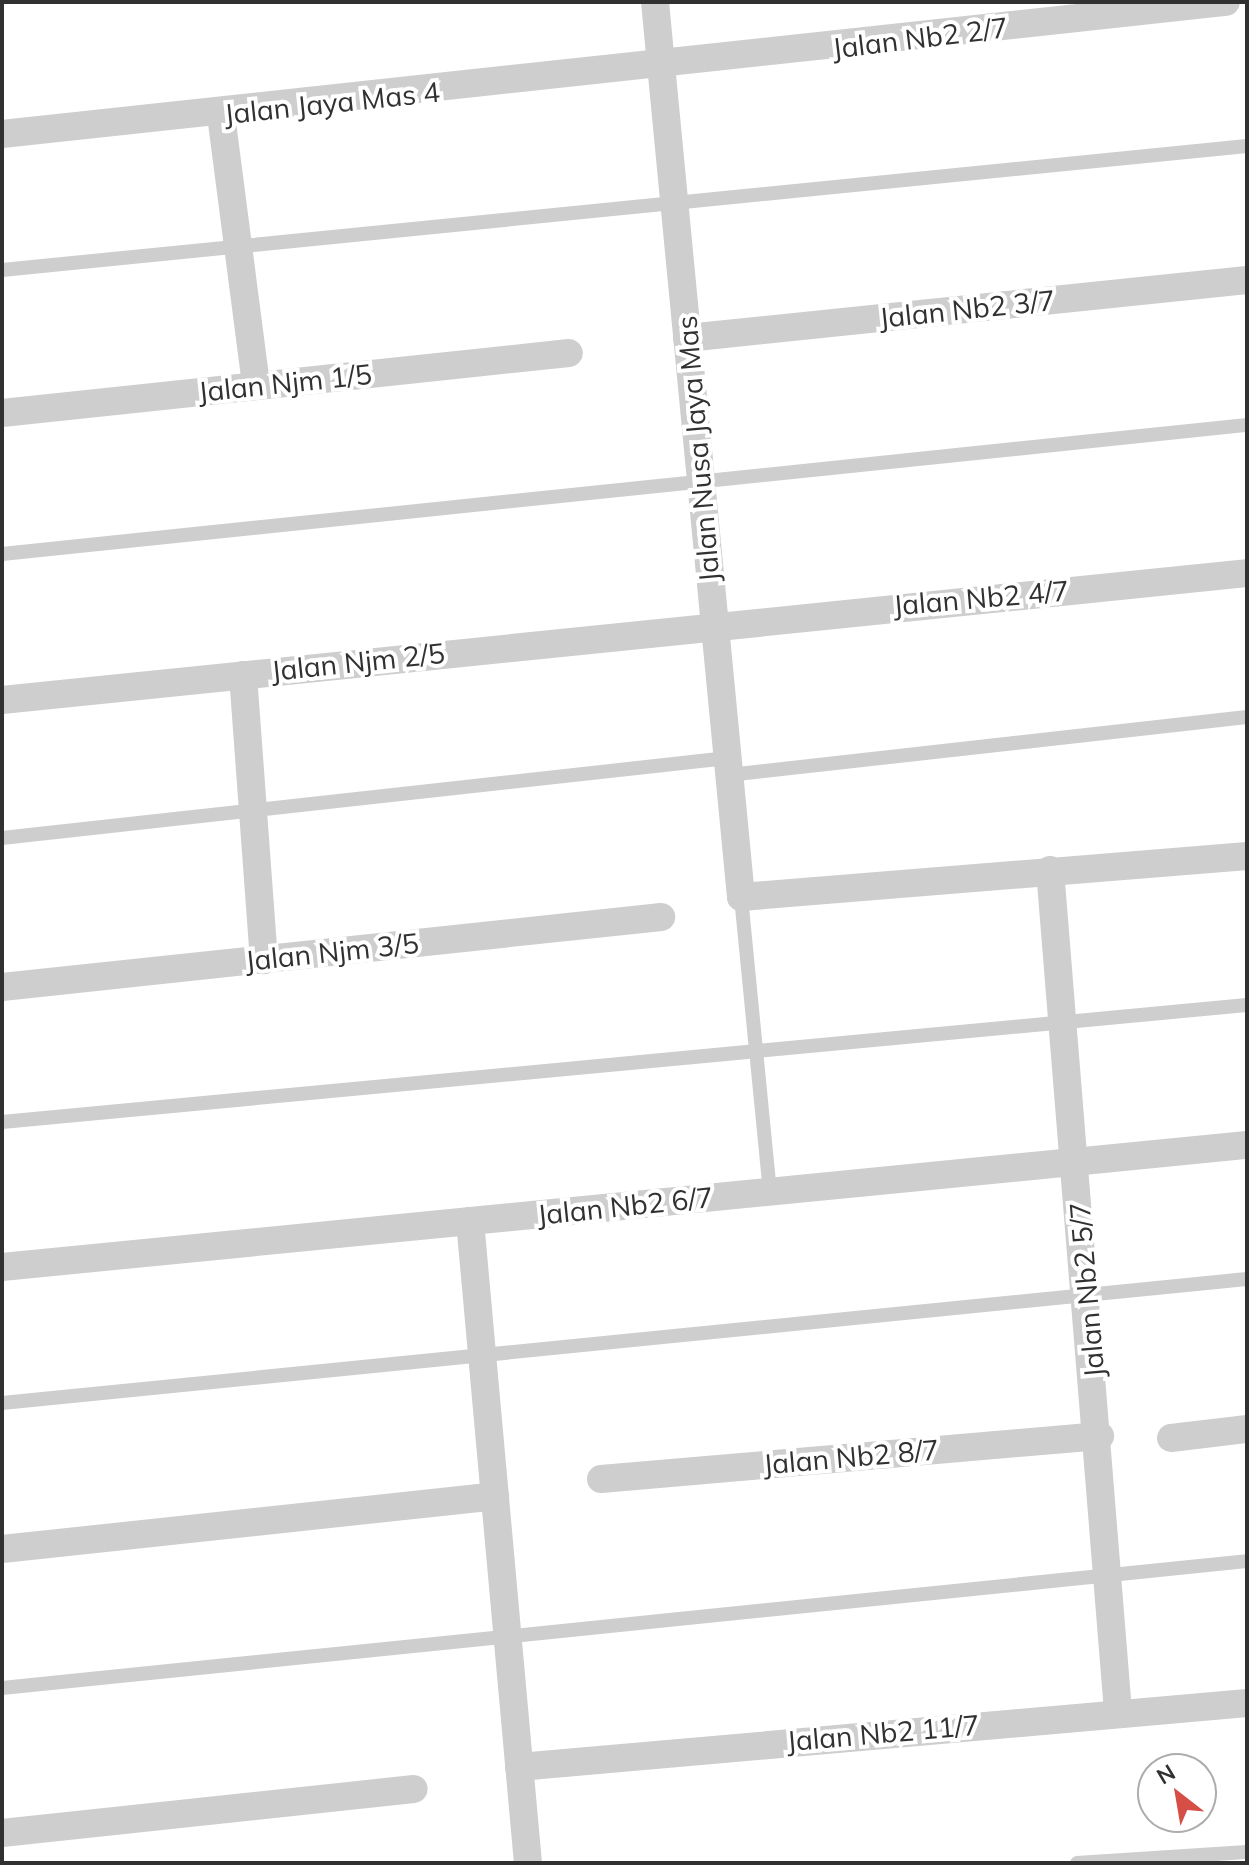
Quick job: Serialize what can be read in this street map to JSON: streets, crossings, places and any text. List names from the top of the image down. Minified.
{"streets":{"street":["Jalan Nb2 2/7","Jalan Jaya Mas 4","Jalan Nb2 3/7","Jalan Njm 1/5","Jalan Nusa Jaya Mas","Jalan Nb2 4/7","Jalan Njm 2/5","Jalan Njm 3/5","Jalan Nb2 6/7","Jalan Nb2 5/7","Jalan Nb2 8/7","Jalan Nb2 11/7"]},"crossings":[["Jalan Nb2 2/7","Jalan Jaya Mas 4"],["Jalan Nb2 2/7","Jalan Nusa Jaya Mas"],["Jalan Jaya Mas 4","Jalan Nusa Jaya Mas"],["Jalan Nb2 3/7","Jalan Nusa Jaya Mas"],["Jalan Nusa Jaya Mas","Jalan Nb2 4/7"],["Jalan Nusa Jaya Mas","Jalan Njm 2/5"],["Jalan Nb2 4/7","Jalan Njm 2/5"],["Jalan Nb2 6/7","Jalan Nb2 5/7"],["Jalan Nb2 5/7","Jalan Nb2 8/7"],["Jalan Nb2 5/7","Jalan Nb2 11/7"]],"north":"top left"}
